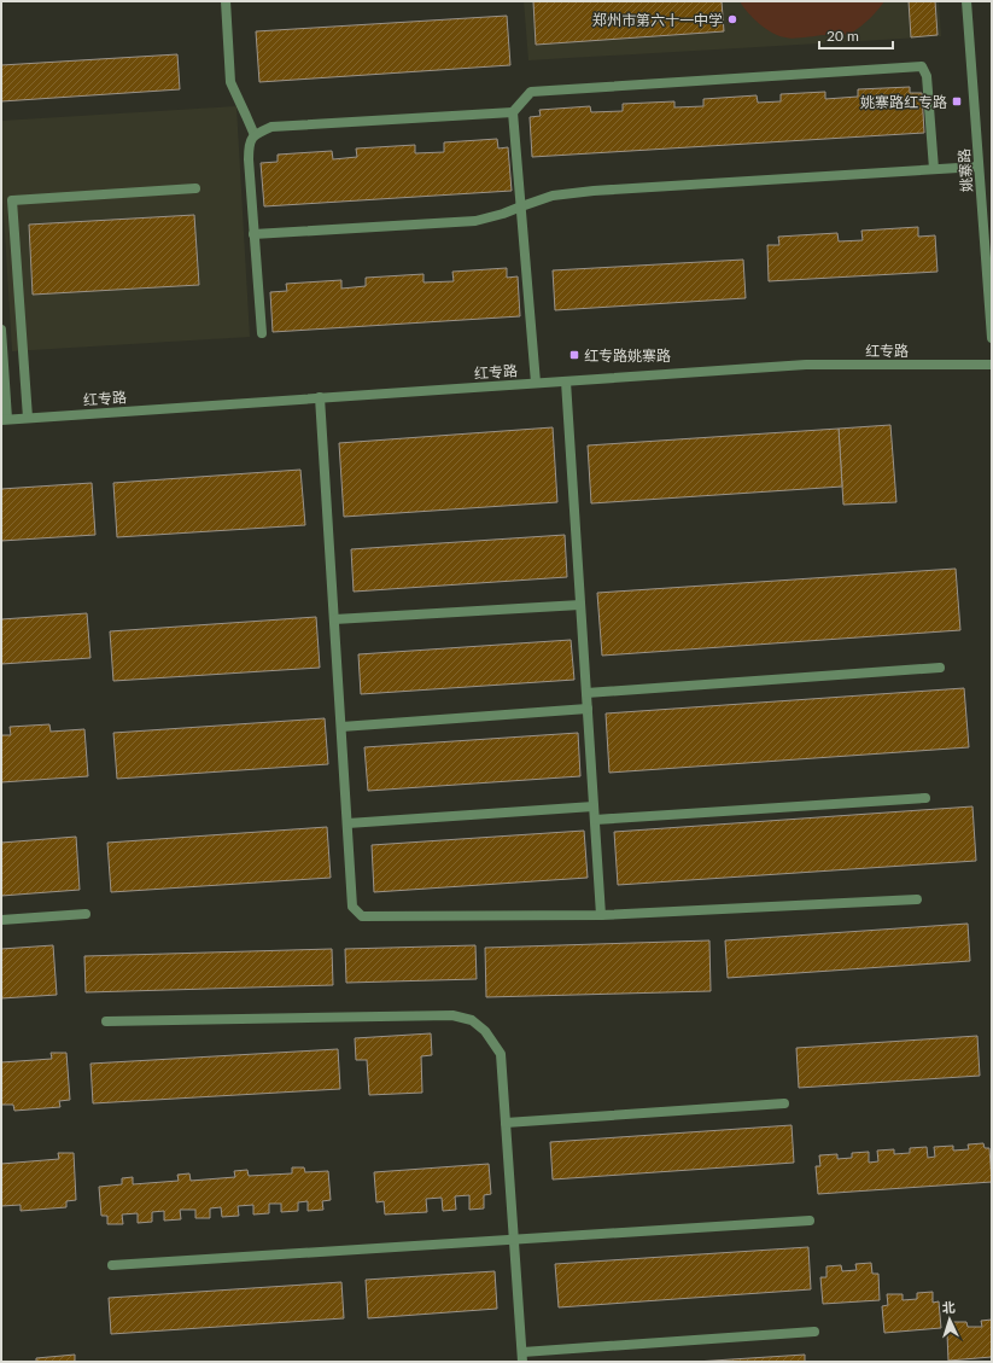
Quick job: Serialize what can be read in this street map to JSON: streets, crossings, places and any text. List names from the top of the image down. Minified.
{"streets":{"street":["姚寨路","红专路"]},"places":{"other":["郑州市第六十一中学"],"transit":["姚寨路红专路","红专路姚寨路"]},"scale_bar":"20 m","north":"top"}
